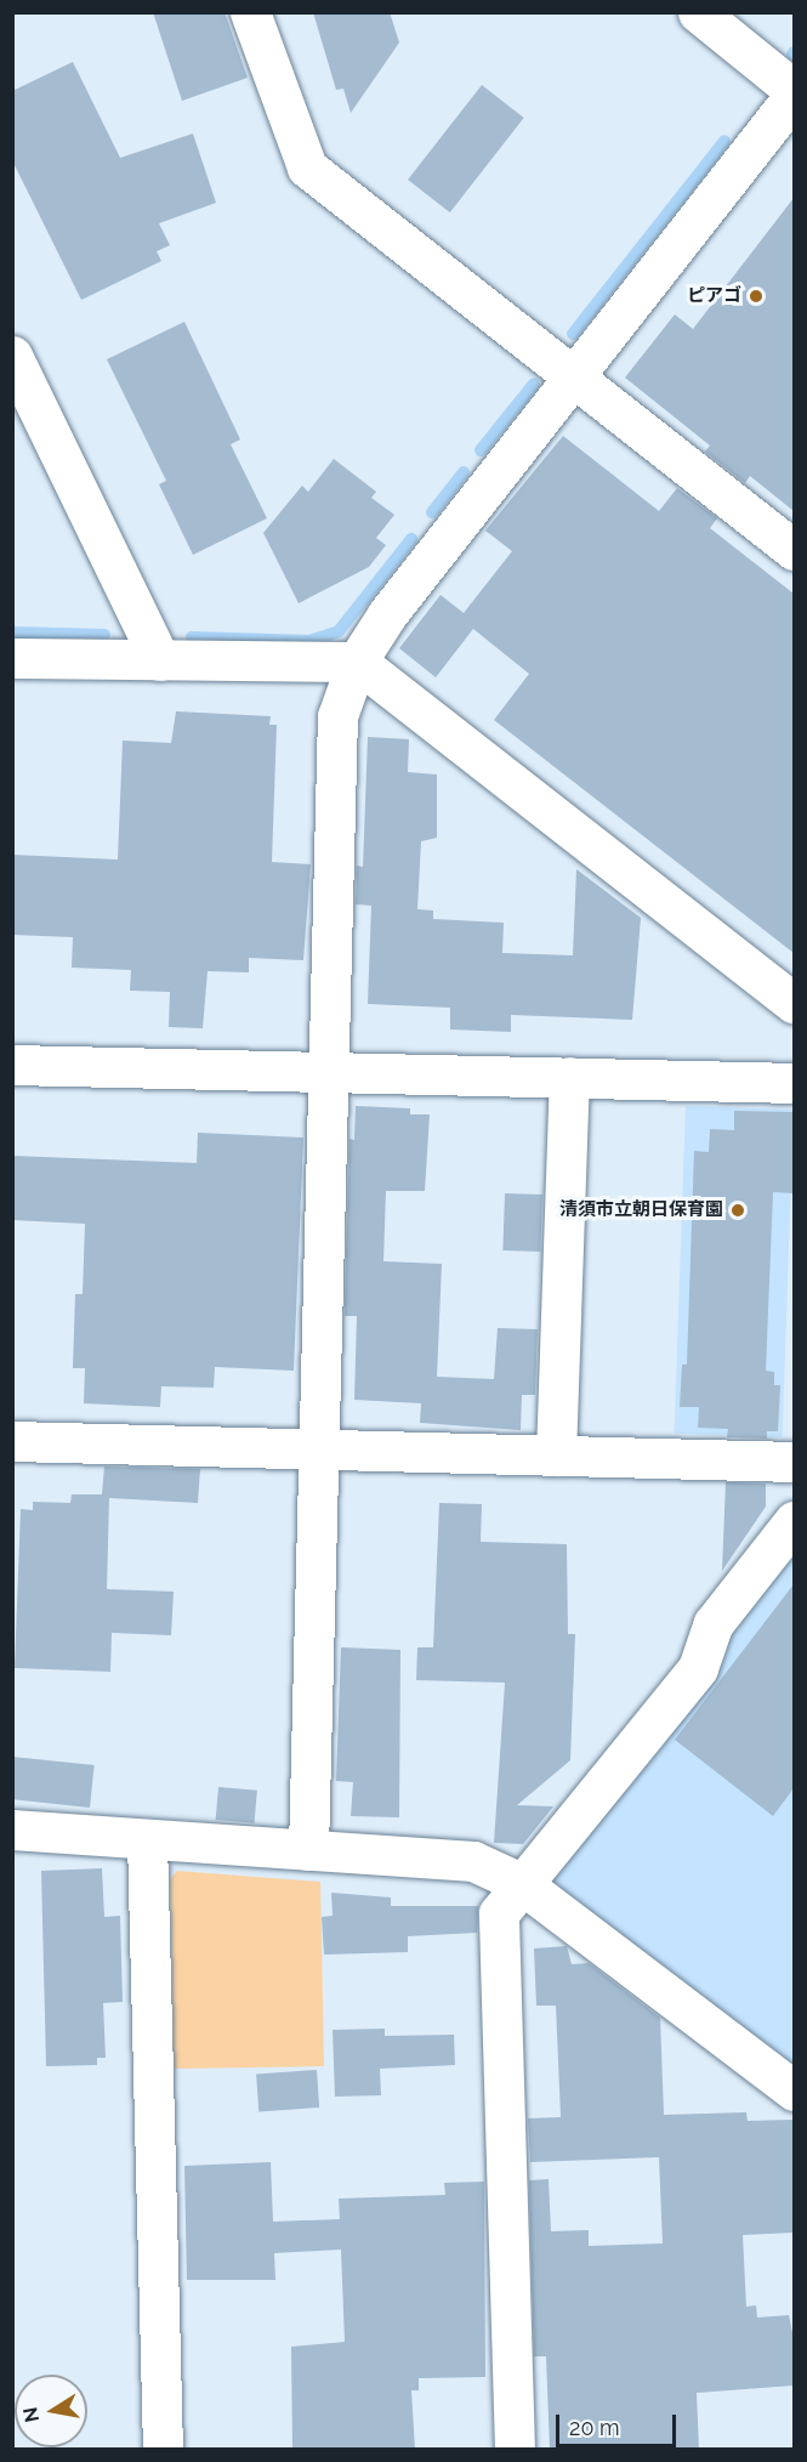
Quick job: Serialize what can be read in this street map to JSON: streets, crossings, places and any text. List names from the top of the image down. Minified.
{"places":["ピアゴ","清須市立朝日保育園"],"scale_bar":"20 m","north":"left"}
